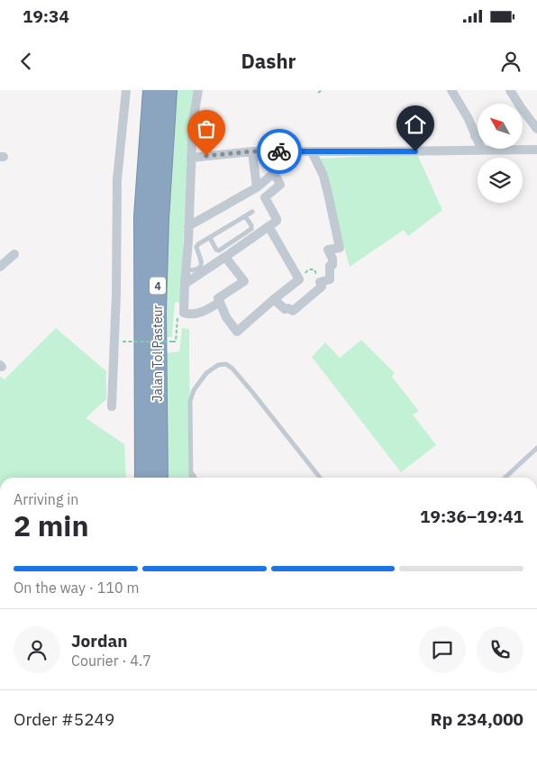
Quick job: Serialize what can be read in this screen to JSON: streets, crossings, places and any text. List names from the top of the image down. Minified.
{"streets":{"highway":["4","Jalan Tol Pasteur"]},"north":"top left","page":{"status":"19:34","header":"Dashr","heading":["2 min","Arriving in","19:36–19:41"],"panel":["Jordan","Courier · 4.7","Order #5249","Rp 234,000"],"bar":"On the way · 110 m"}}
